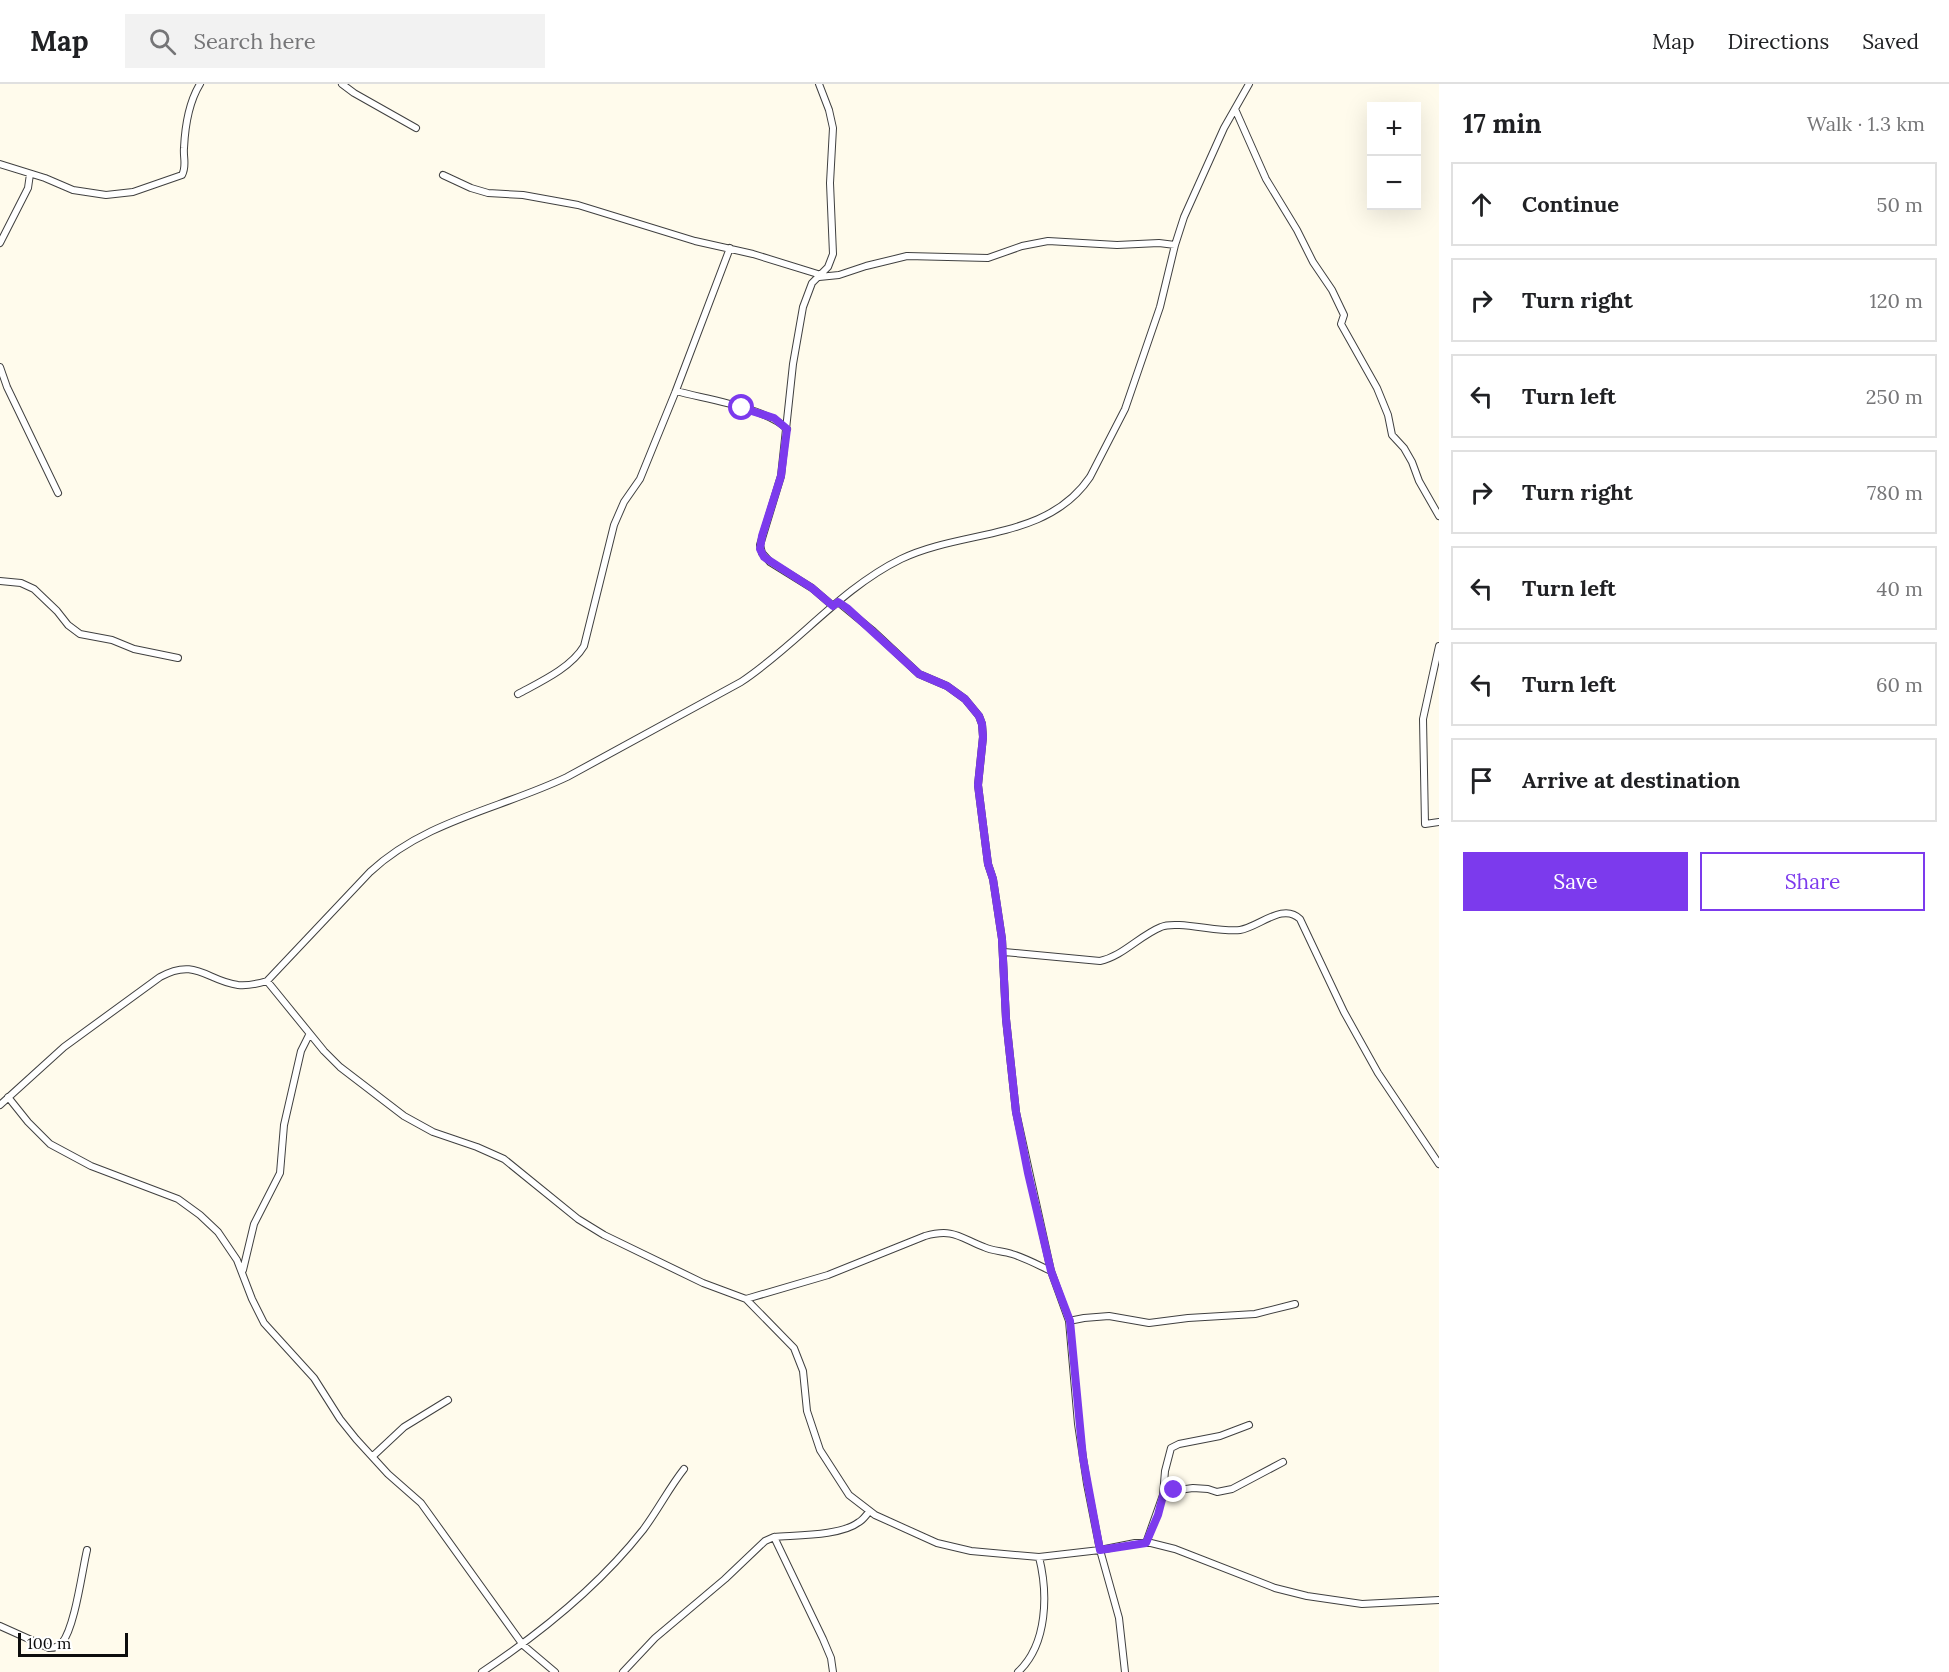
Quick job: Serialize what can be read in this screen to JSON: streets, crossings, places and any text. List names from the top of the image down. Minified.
{"scale_bar":"100 m","page":{"header":"Map","search":"Search here","nav":["Map","Directions","Saved"],"heading":["17 min","Walk · 1.3 km"],"map_buttons":["+","−"],"list":[["Continue","50 m"],["Turn right","120 m"],["Turn left","250 m"],["Turn right","780 m"],["Turn left","40 m"],["Turn left","60 m"],"Arrive at destination"],"buttons":["Save","Share"],"scale":"100 m"}}
